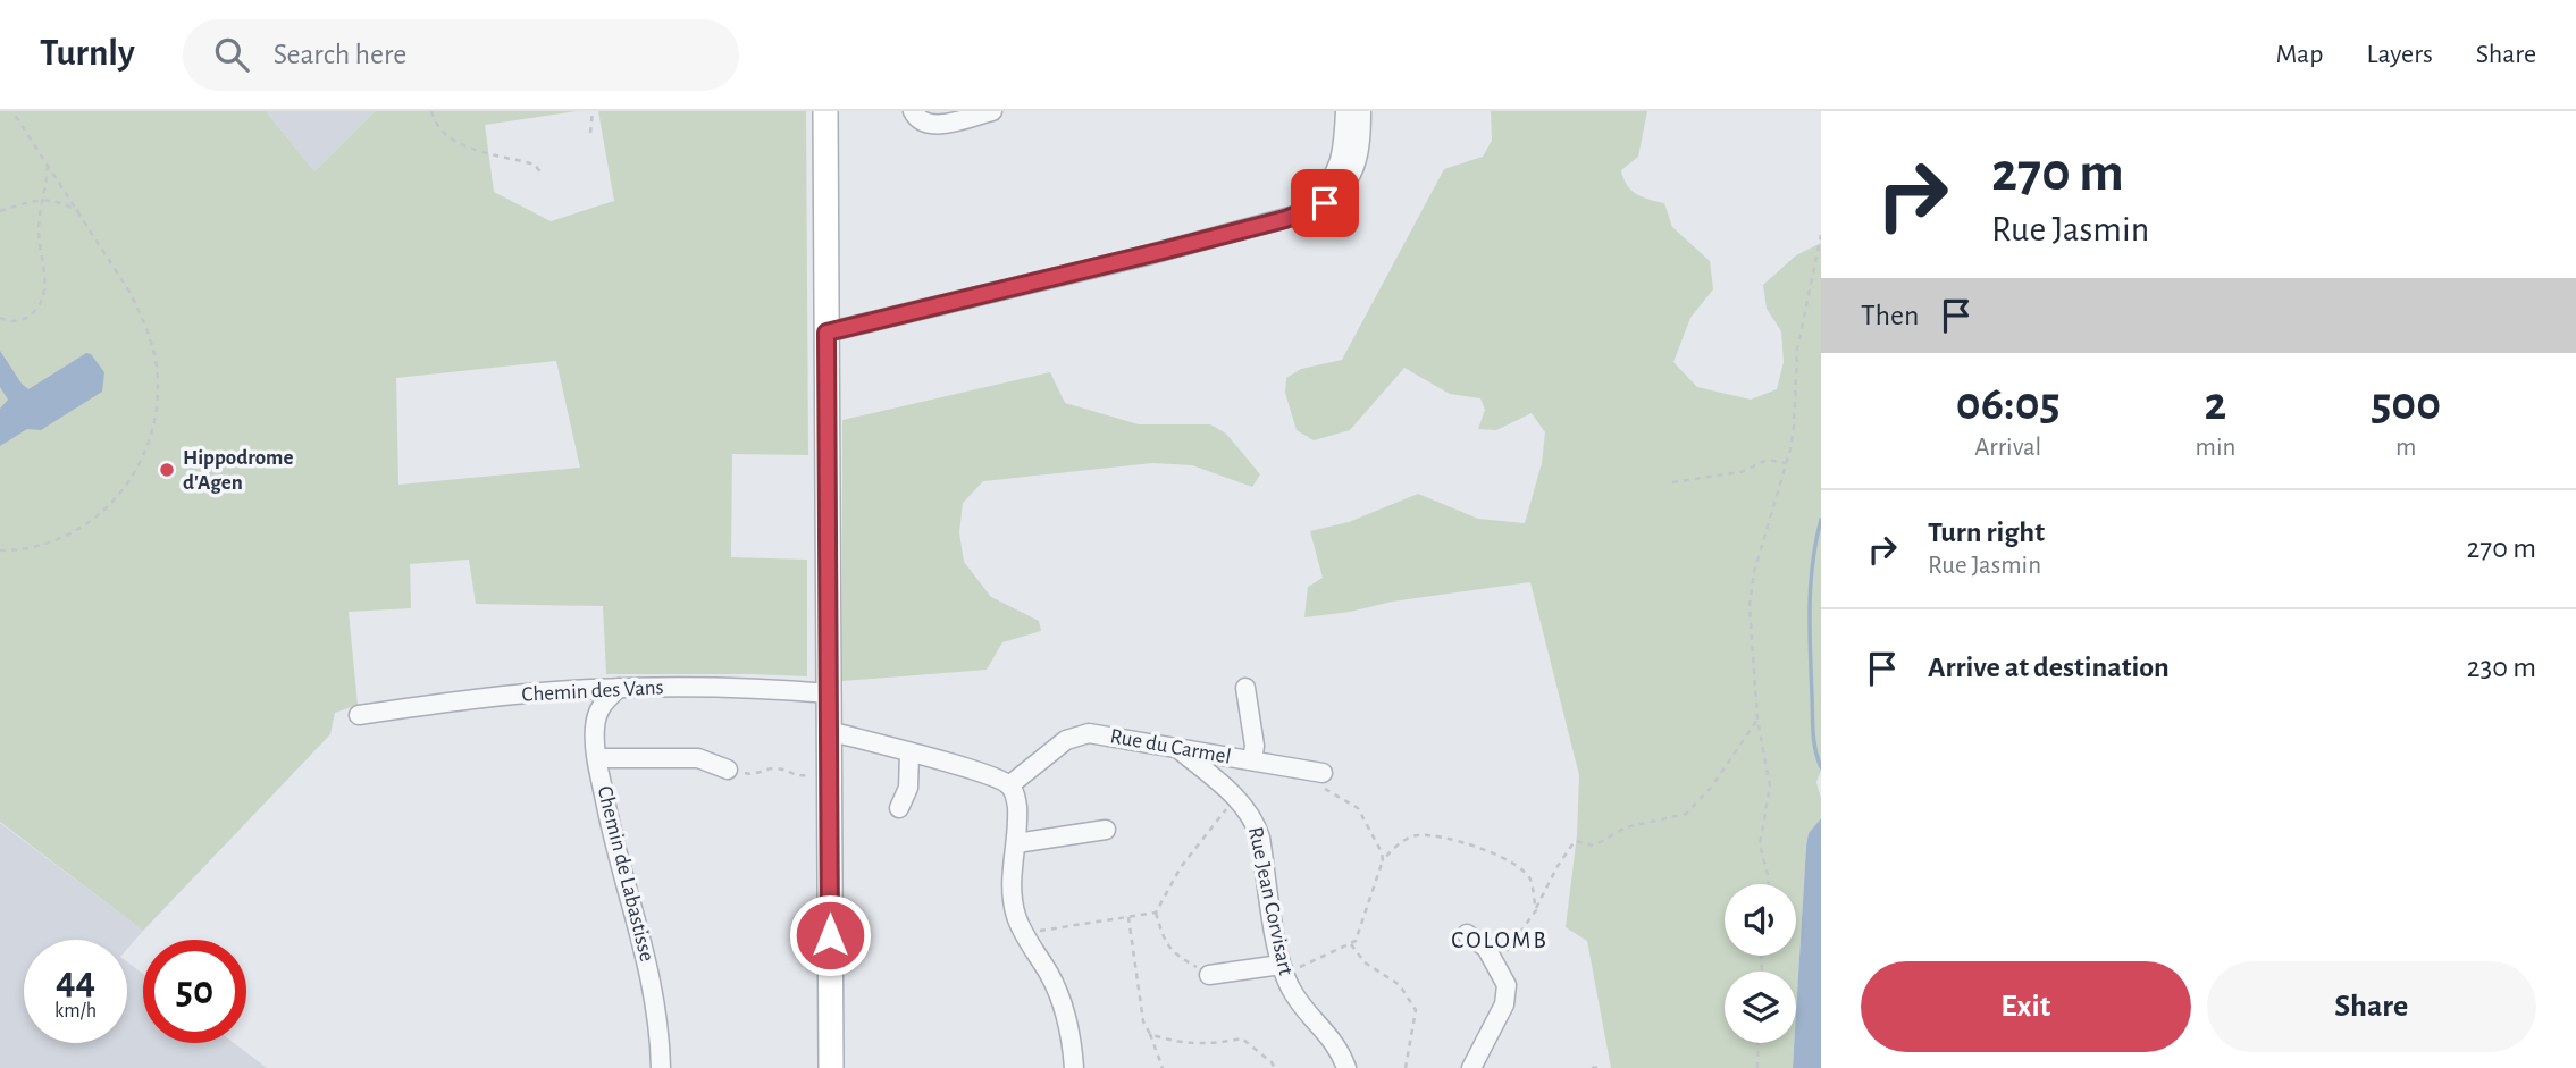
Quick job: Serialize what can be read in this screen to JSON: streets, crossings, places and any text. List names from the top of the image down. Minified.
{"streets":{"street":["Chemin des Vans","Rue du Carmel","Chemin de Labastisse","Rue Jean Corvisart"]},"crossings":[["Chemin des Vans","Chemin de Labastisse"],["Rue du Carmel","Rue Jean Corvisart"]],"districts":["COLOMB"],"places":["Hippodrome d'Agen"],"page":{"header":"Turnly","search":"Search here","nav":["Map","Layers","Share"],"turn":["270 m","Rue Jasmin"],"then":"Then","eta":["06:05","Arrival","2","min","500","m"],"list":[{"name":"Turn right","note":"Rue Jasmin","value":"270 m"},{"name":"Arrive at destination","value":"230 m"}],"speed":"44 km/h","limit":"50","buttons":["Exit","Share"]}}
